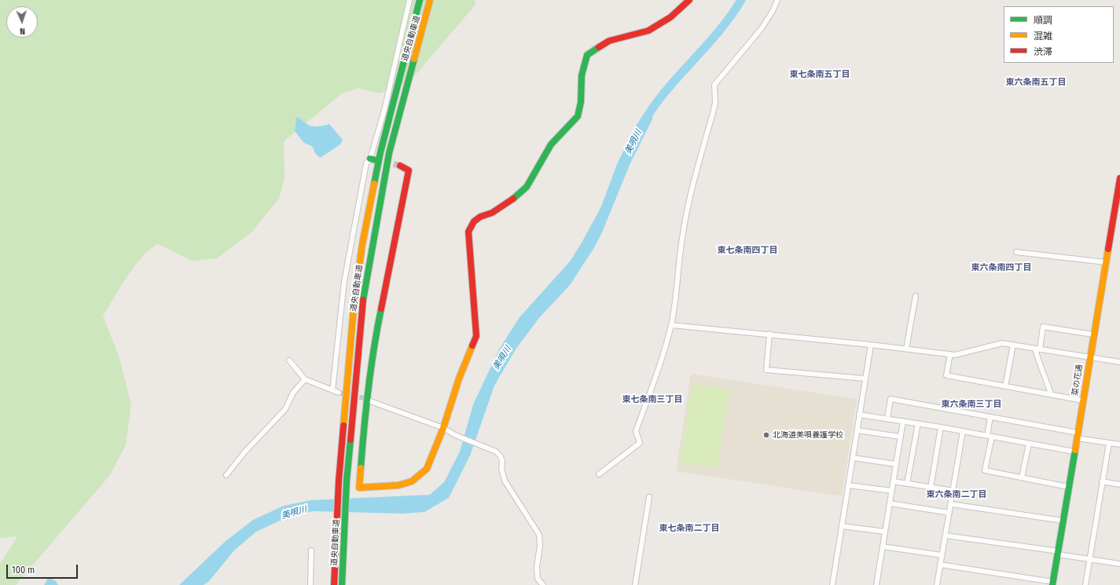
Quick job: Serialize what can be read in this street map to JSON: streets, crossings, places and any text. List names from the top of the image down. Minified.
{"streets":{"main road":["道央自動車道","菜の花通"]},"districts":["東七条南五丁目","東六条南五丁目","東七条南四丁目","東六条南四丁目","東七条南三丁目","東六条南三丁目","東六条南二丁目","東七条南二丁目"],"water":["美唄川"],"places":["北海道美唄養護学校"],"legend":["順調","混雑","渋滞"],"scale_bar":"100 m","north":"bottom"}
